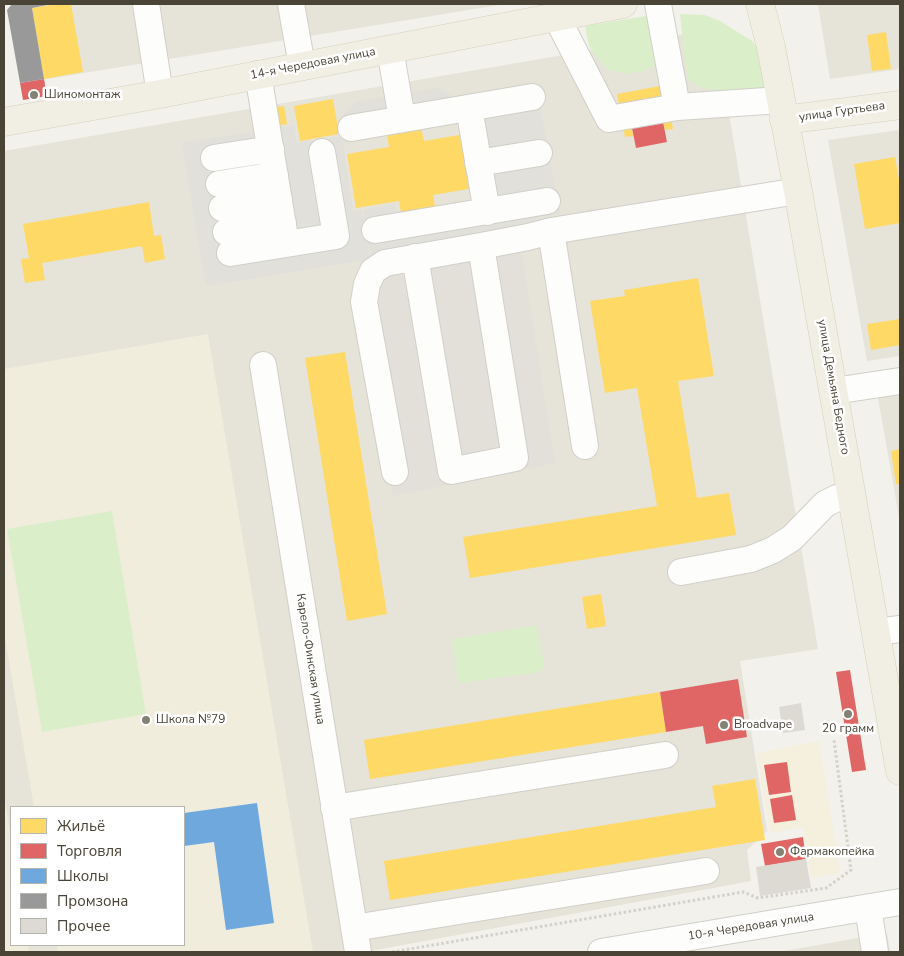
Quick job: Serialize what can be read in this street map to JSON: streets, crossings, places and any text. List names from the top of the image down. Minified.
{"streets":{"main road":["14-я Чередовая улица","улица Гуртьева","улица Демьяна Бедного"],"street":["Карело-Финская улица","10-я Чередовая улица"]},"crossings":[["улица Гуртьева","улица Демьяна Бедного"]],"places":["Шиномонтаж","20 грамм","Школа №79","Broadvape","Фармакопейка"],"legend":["Жильё","Торговля","Школы","Промзона","Прочее"]}
